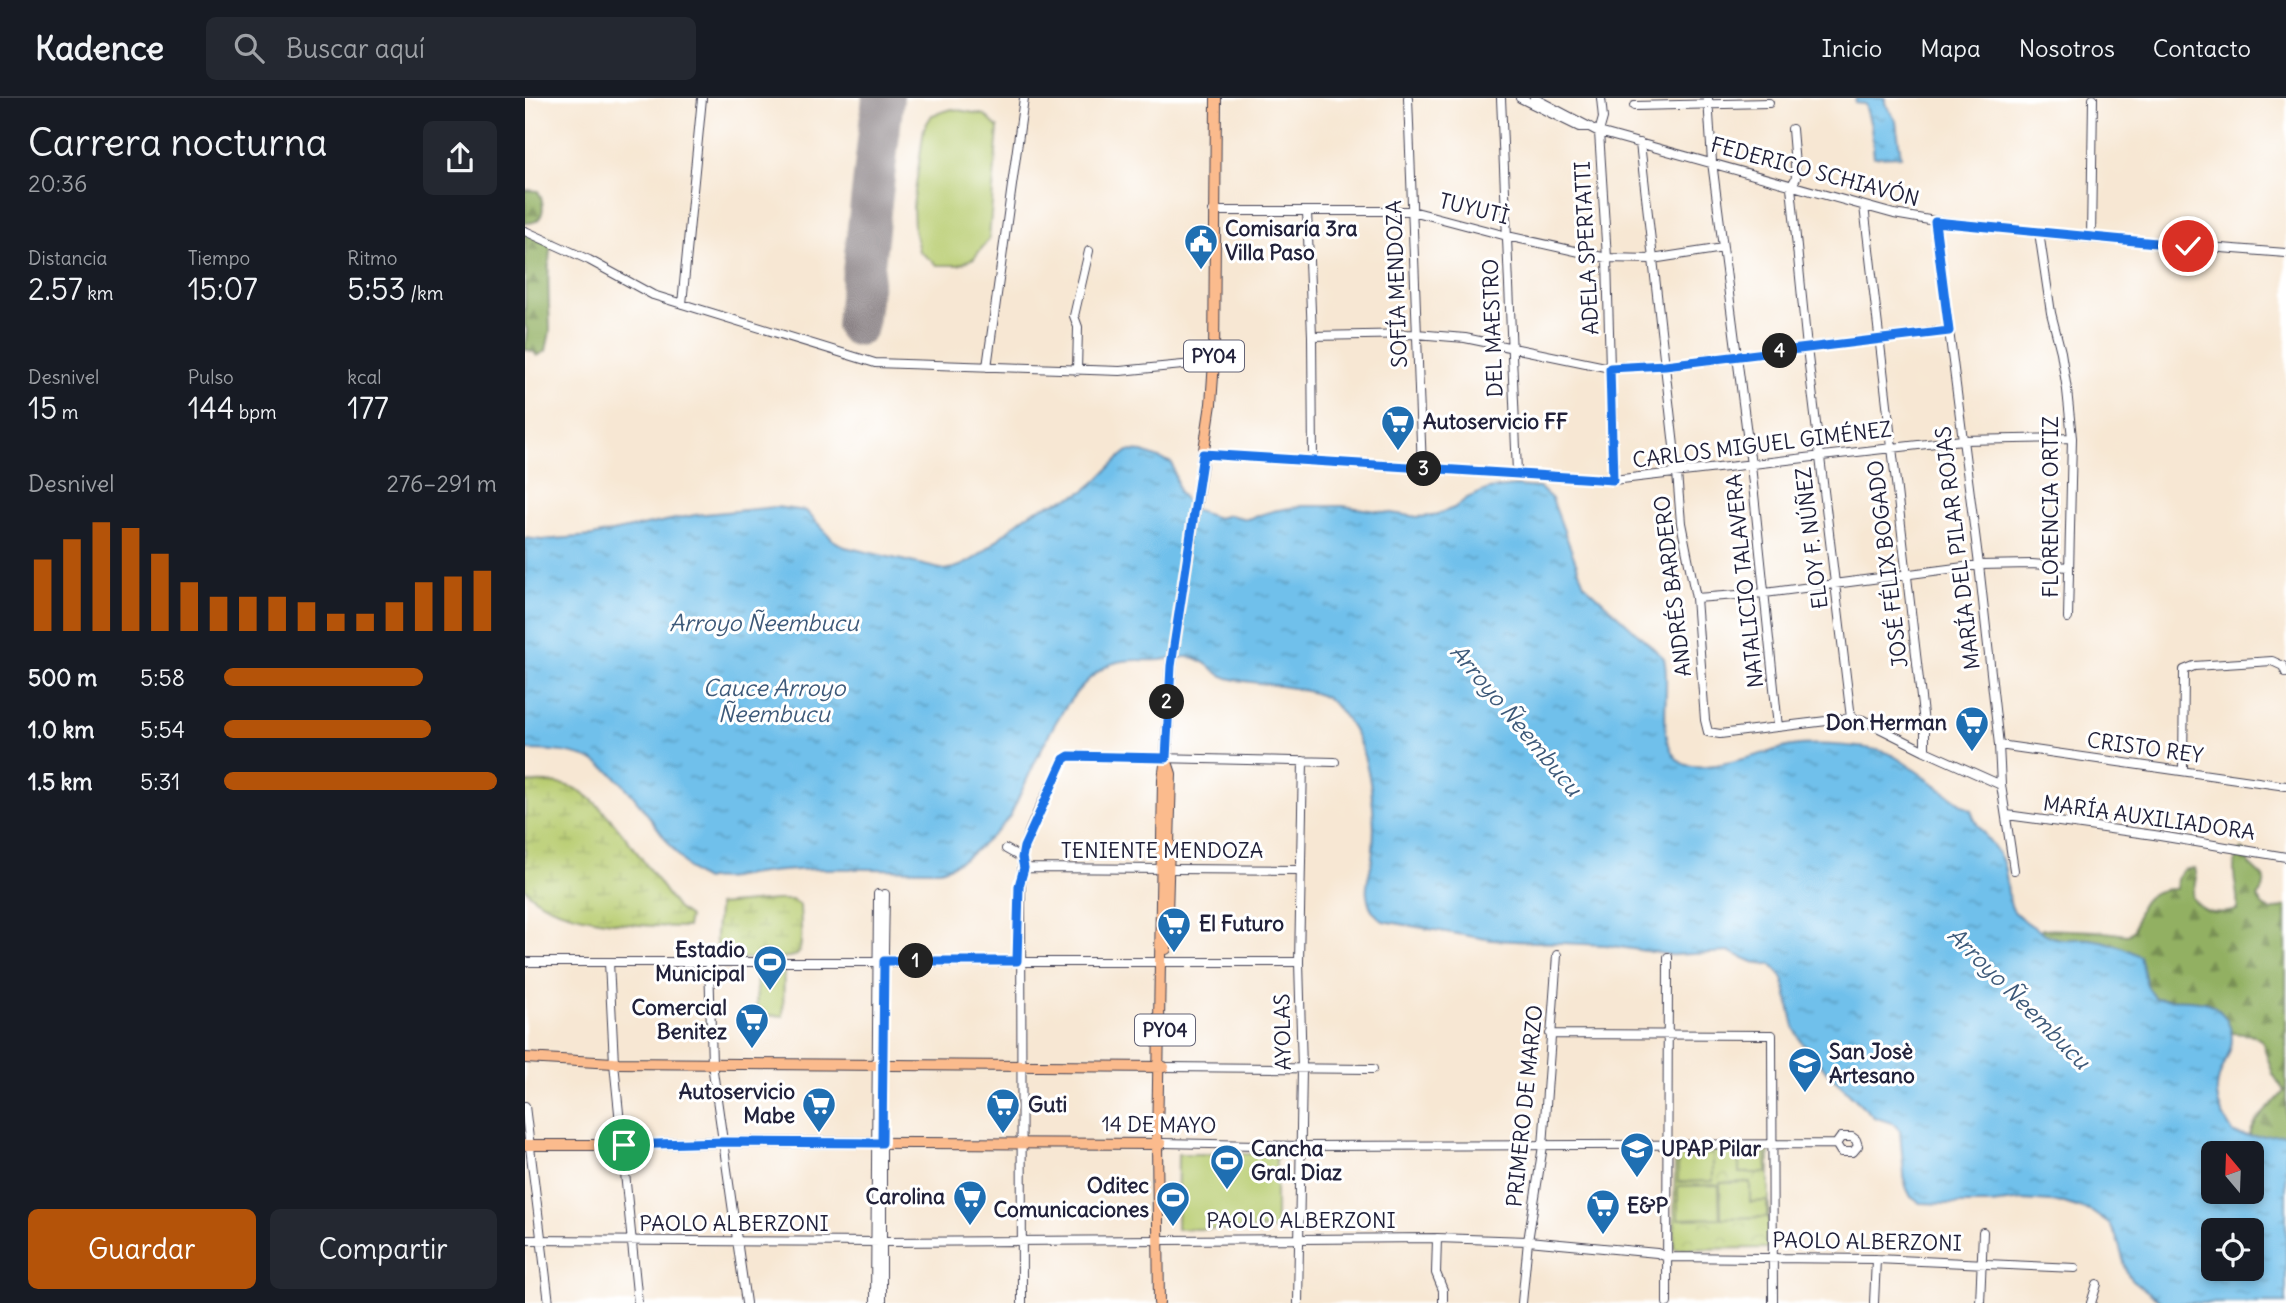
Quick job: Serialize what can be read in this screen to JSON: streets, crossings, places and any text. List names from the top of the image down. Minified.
{"streets":{"main road":["PY04","14 DE MAYO"],"street":["FEDERICO SCHIAVÓN","TUYUTÌ","ADELA SPERTATTI","SOFÍA MENDOZA","DEL MAESTRO","CARLOS MIGUEL GIMÉNEZ","FLORENCIA ORTIZ","ELOY F. NÚÑEZ","MARÍA DEL PILAR ROJAS","JOSÉ FÉLIX BOGADO","NATALICIO TALAVERA","ANDRÉS BARDERO","CRISTO REY","MARÍA AUXILIADORA","TENIENTE MENDOZA","AYOLAS","PRIMERO DE MARZO","PAOLO ALBERZONI"]},"crossings":[["FEDERICO SCHIAVÓN","ADELA SPERTATTI"],["FEDERICO SCHIAVÓN","FLORENCIA ORTIZ"],["FEDERICO SCHIAVÓN","ELOY F. NÚÑEZ"],["FEDERICO SCHIAVÓN","MARÍA DEL PILAR ROJAS"],["FEDERICO SCHIAVÓN","JOSÉ FÉLIX BOGADO"],["FEDERICO SCHIAVÓN","NATALICIO TALAVERA"],["FEDERICO SCHIAVÓN","ANDRÉS BARDERO"],["TUYUTÌ","ADELA SPERTATTI"],["TUYUTÌ","SOFÍA MENDOZA"],["TUYUTÌ","DEL MAESTRO"],["TUYUTÌ","PY04"],["TUYUTÌ","NATALICIO TALAVERA"],["TUYUTÌ","ANDRÉS BARDERO"],["ADELA SPERTATTI","CARLOS MIGUEL GIMÉNEZ"],["SOFÍA MENDOZA","CARLOS MIGUEL GIMÉNEZ"],["DEL MAESTRO","CARLOS MIGUEL GIMÉNEZ"],["PY04","CARLOS MIGUEL GIMÉNEZ"],["PY04","TENIENTE MENDOZA"],["PY04","14 DE MAYO"],["PY04","PAOLO ALBERZONI"],["CARLOS MIGUEL GIMÉNEZ","FLORENCIA ORTIZ"],["CARLOS MIGUEL GIMÉNEZ","ELOY F. NÚÑEZ"],["CARLOS MIGUEL GIMÉNEZ","MARÍA DEL PILAR ROJAS"],["CARLOS MIGUEL GIMÉNEZ","JOSÉ FÉLIX BOGADO"],["CARLOS MIGUEL GIMÉNEZ","NATALICIO TALAVERA"],["CARLOS MIGUEL GIMÉNEZ","ANDRÉS BARDERO"],["MARÍA DEL PILAR ROJAS","CRISTO REY"],["MARÍA DEL PILAR ROJAS","MARÍA AUXILIADORA"],["NATALICIO TALAVERA","ANDRÉS BARDERO"],["TENIENTE MENDOZA","AYOLAS"],["AYOLAS","14 DE MAYO"],["AYOLAS","PAOLO ALBERZONI"],["PRIMERO DE MARZO","14 DE MAYO"],["PRIMERO DE MARZO","PAOLO ALBERZONI"]],"water":["Arroyo Ñeembucu","Cauce Arroyo Ñeembucu"],"places":{"public building":["Comisaría 3ra Villa Paso"],"supermarket":["Autoservicio FF","Don Herman","El Futuro","Comercial Benitez","Autoservicio Mabe","Guti","Carolina","E&P"],"sports":["Estadio Municipal","Cancha Gral. Diaz","Oditec Comunicaciones"],"school or university":["San Josè Artesano","UPAP Pilar"]},"north":"top","page":{"header":"Kadence","search":"Buscar aquí","nav":["Inicio","Mapa","Nosotros","Contacto"],"heading":["Carrera nocturna","20:36"],"stats":[["Distancia","2.57 km"],["Tiempo","15:07"],["Ritmo","5:53 /km"],["Desnivel","15 m"],["Pulso","144 bpm"],["kcal","177"]],"pins":["4","3","2","1"],"chart":["Desnivel","276–291 m"],"list":[{"name":"500 m","note":"5:58"},{"name":"1.0 km","note":"5:54"},{"name":"1.5 km","note":"5:31"}],"buttons":["Guardar","Compartir"]}}
